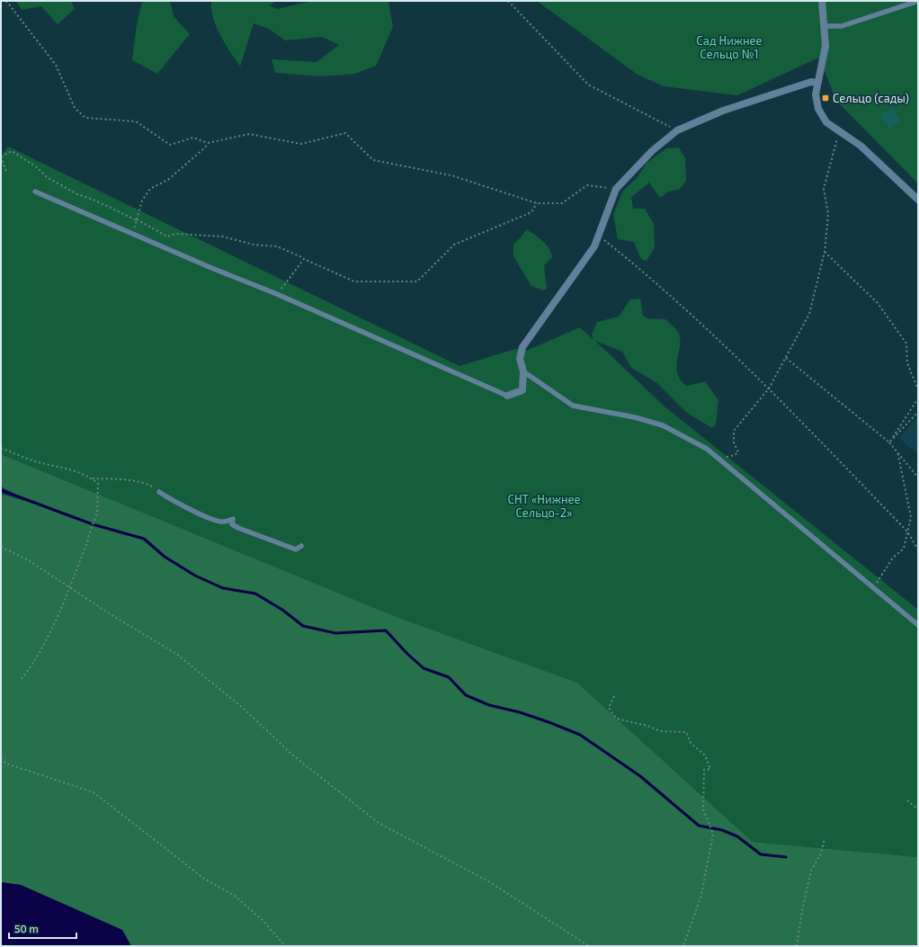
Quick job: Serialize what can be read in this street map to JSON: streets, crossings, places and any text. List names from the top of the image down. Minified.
{"parks":["Сад Нижнее Сельцо №1","СНТ «Нижнее Сельцо-2»"],"places":{"transit":["Сельцо (сады)"]},"scale_bar":"50 m"}
